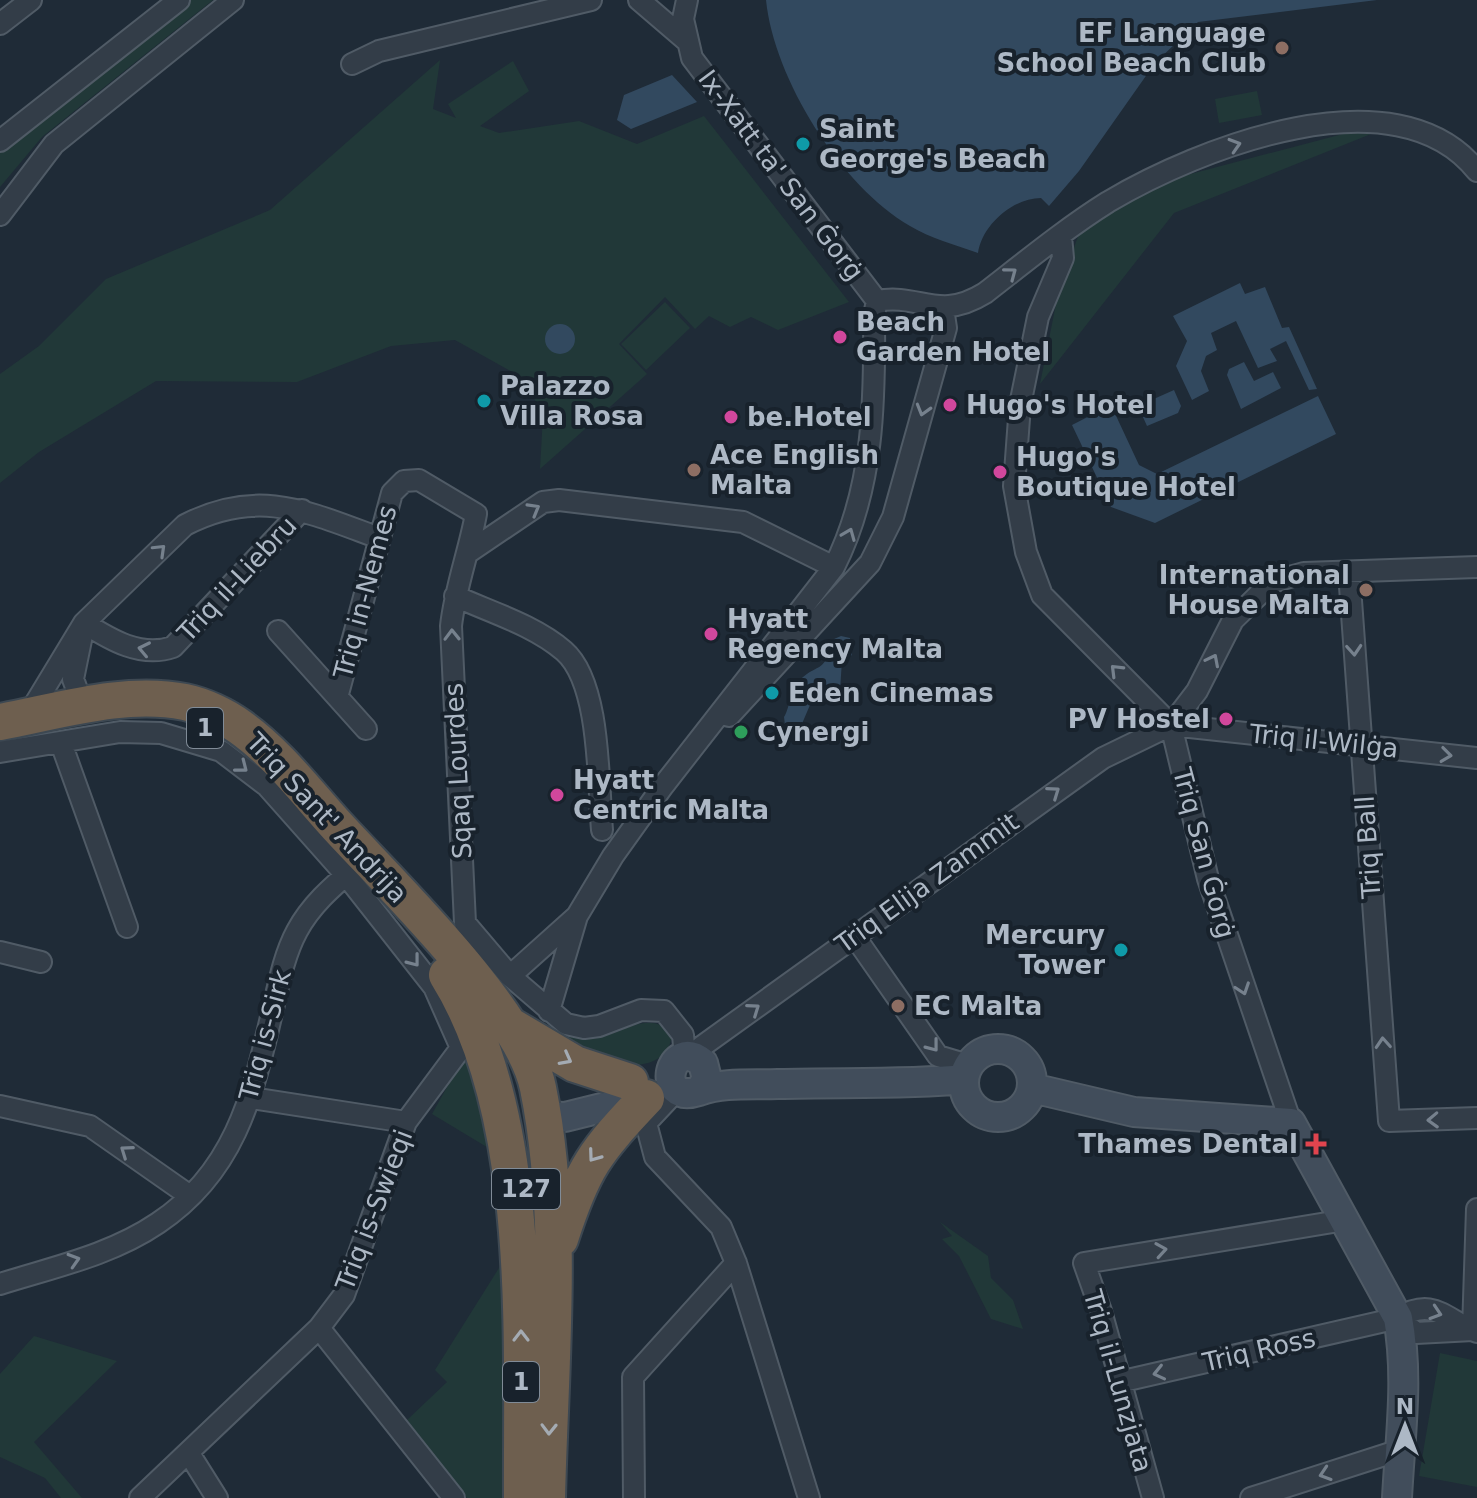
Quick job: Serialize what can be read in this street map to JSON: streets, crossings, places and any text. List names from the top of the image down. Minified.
{"streets":{"highway":["1","Triq Sant' Andrija"],"main road":["Triq San Ġorġ"],"street":["Ix-Xatt ta' San Ġorġ","Triq il-Liebru","Triq in-Nemes","Triq il-Wilġa","Sqaq Lourdes","Triq Ball","Triq Elija Zammit","Triq is-Sirk","Triq is-Swieqi","Triq Ross","Triq il-Lunzjata"]},"crossings":[["Triq in-Nemes","Sqaq Lourdes"],["1","Triq Sant' Andrija"],["Triq il-Wilġa","Triq Ball"],["Triq il-Wilġa","Triq San Ġorġ"],["Triq il-Wilġa","Triq Elija Zammit"],["Sqaq Lourdes","Triq Elija Zammit"],["Triq Sant' Andrija","Triq is-Sirk"],["Triq Sant' Andrija","Triq is-Swieqi"],["Triq San Ġorġ","Triq Elija Zammit"],["Triq San Ġorġ","Triq Ross"],["Triq San Ġorġ","Triq il-Lunzjata"],["Triq is-Sirk","Triq is-Swieqi"],["Triq Ross","Triq il-Lunzjata"]],"one_way":["Sqaq Lourdes","Triq San Ġorġ","Triq Elija Zammit","Triq is-Sirk"],"places":{"other":["EF Language School Beach Club","Saint George's Beach","Beach Garden Hotel","Palazzo Villa Rosa","Hugo's Hotel","be.Hotel","Ace English Malta","Hugo's Boutique Hotel","International House Malta","Hyatt Regency Malta","Eden Cinemas","PV Hostel","Cynergi","Hyatt Centric Malta","Mercury Tower","EC Malta"],"health":["Thames Dental"]},"north":"top"}
